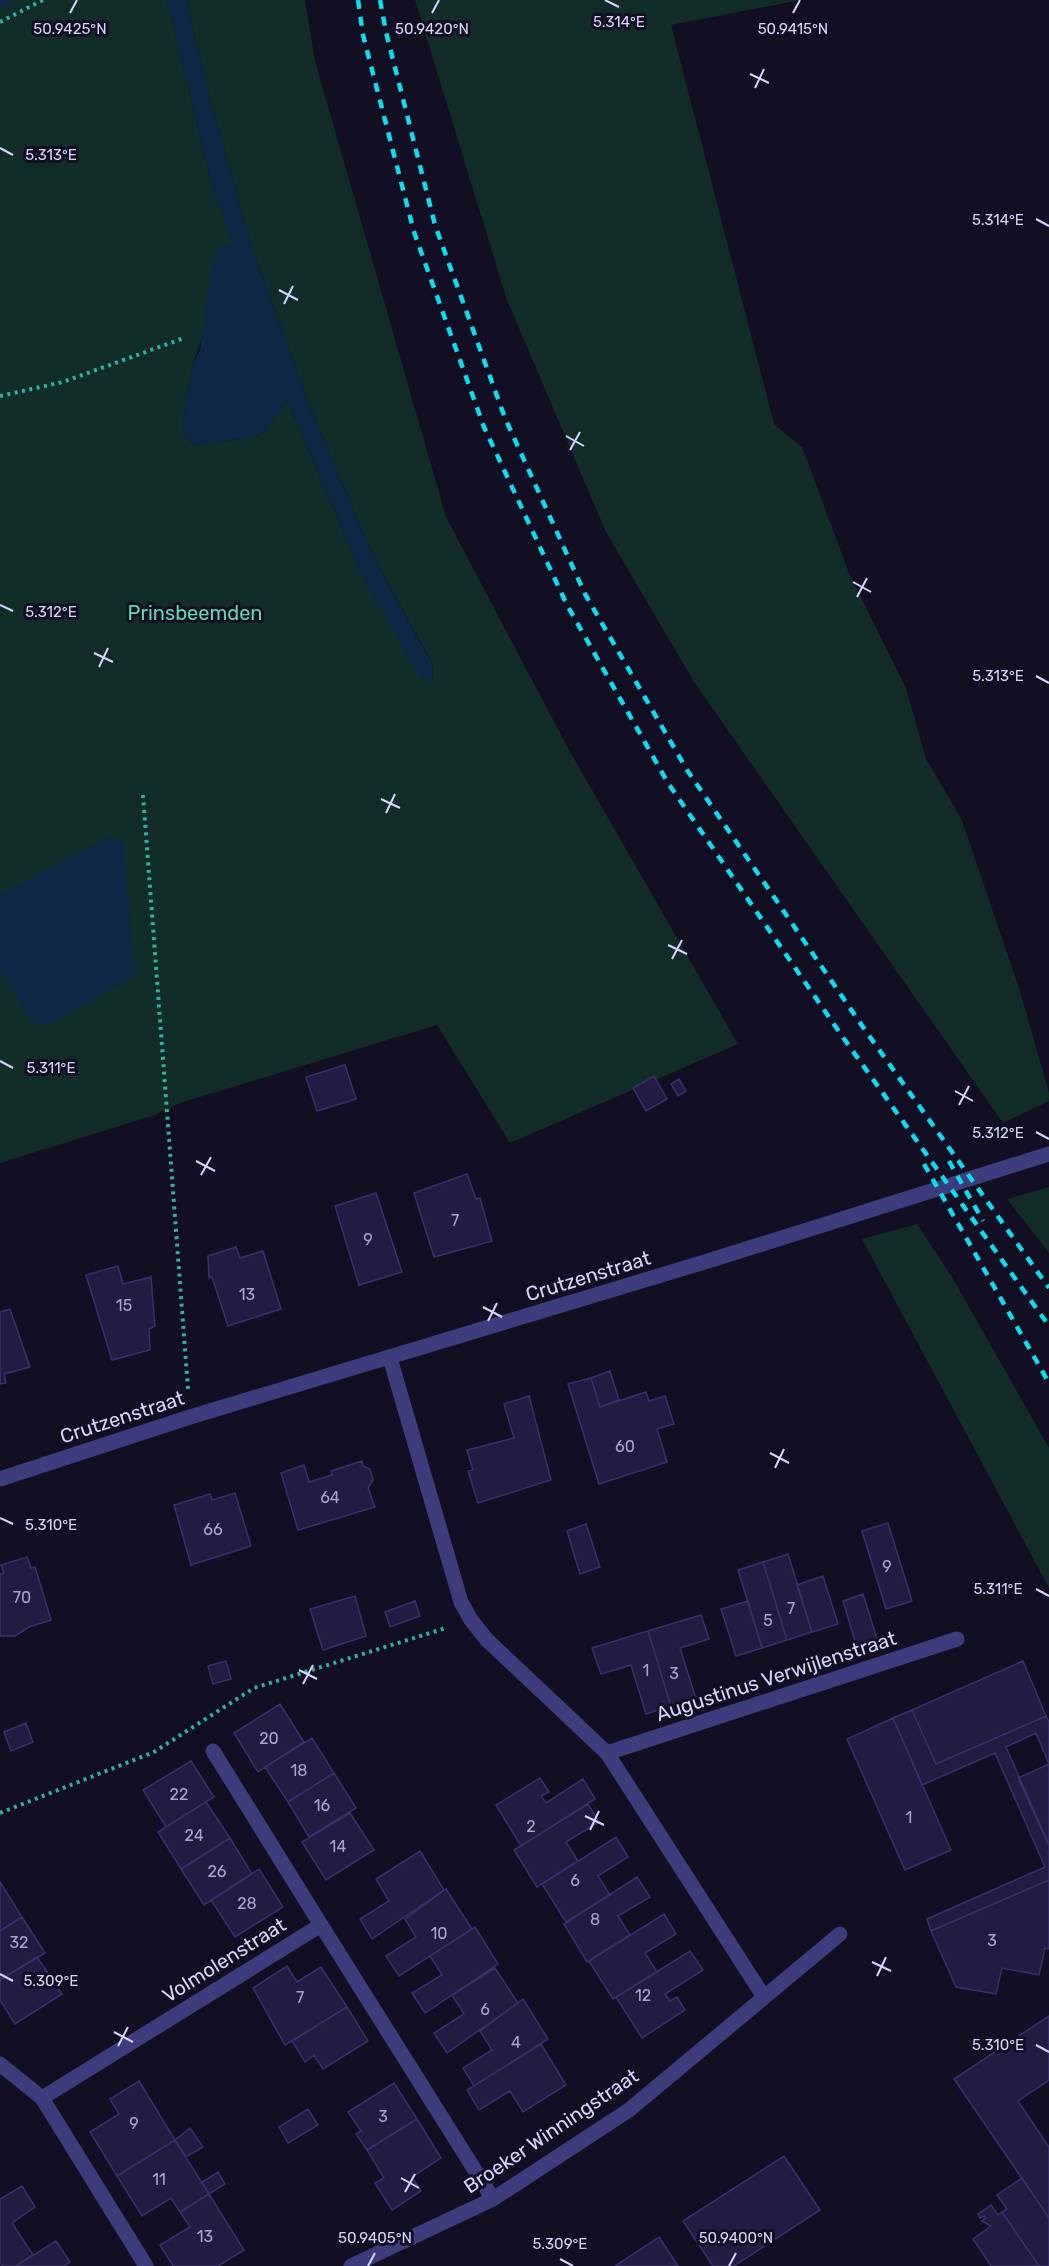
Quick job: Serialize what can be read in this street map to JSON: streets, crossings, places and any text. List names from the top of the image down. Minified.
{"streets":{"street":["Crutzenstraat","Augustinus Verwijlenstraat","Volmolenstraat","Broeker Winningstraat"]},"parks":["Prinsbeemden"],"house_numbers":["7","9","13","15","60","64","66","9","70","7","5","1","3","20","18","22","16","1","2","24","14","26","6","28","8","10","3","32","12","7","6","4","3","9","11","13"],"coordinates":["5.314°E","50.9425°N","50.9420°N","50.9415°N","5.313°E","5.312°E","5.311°E","5.310°E","5.309°E","50.9405°N","50.9400°N"]}
